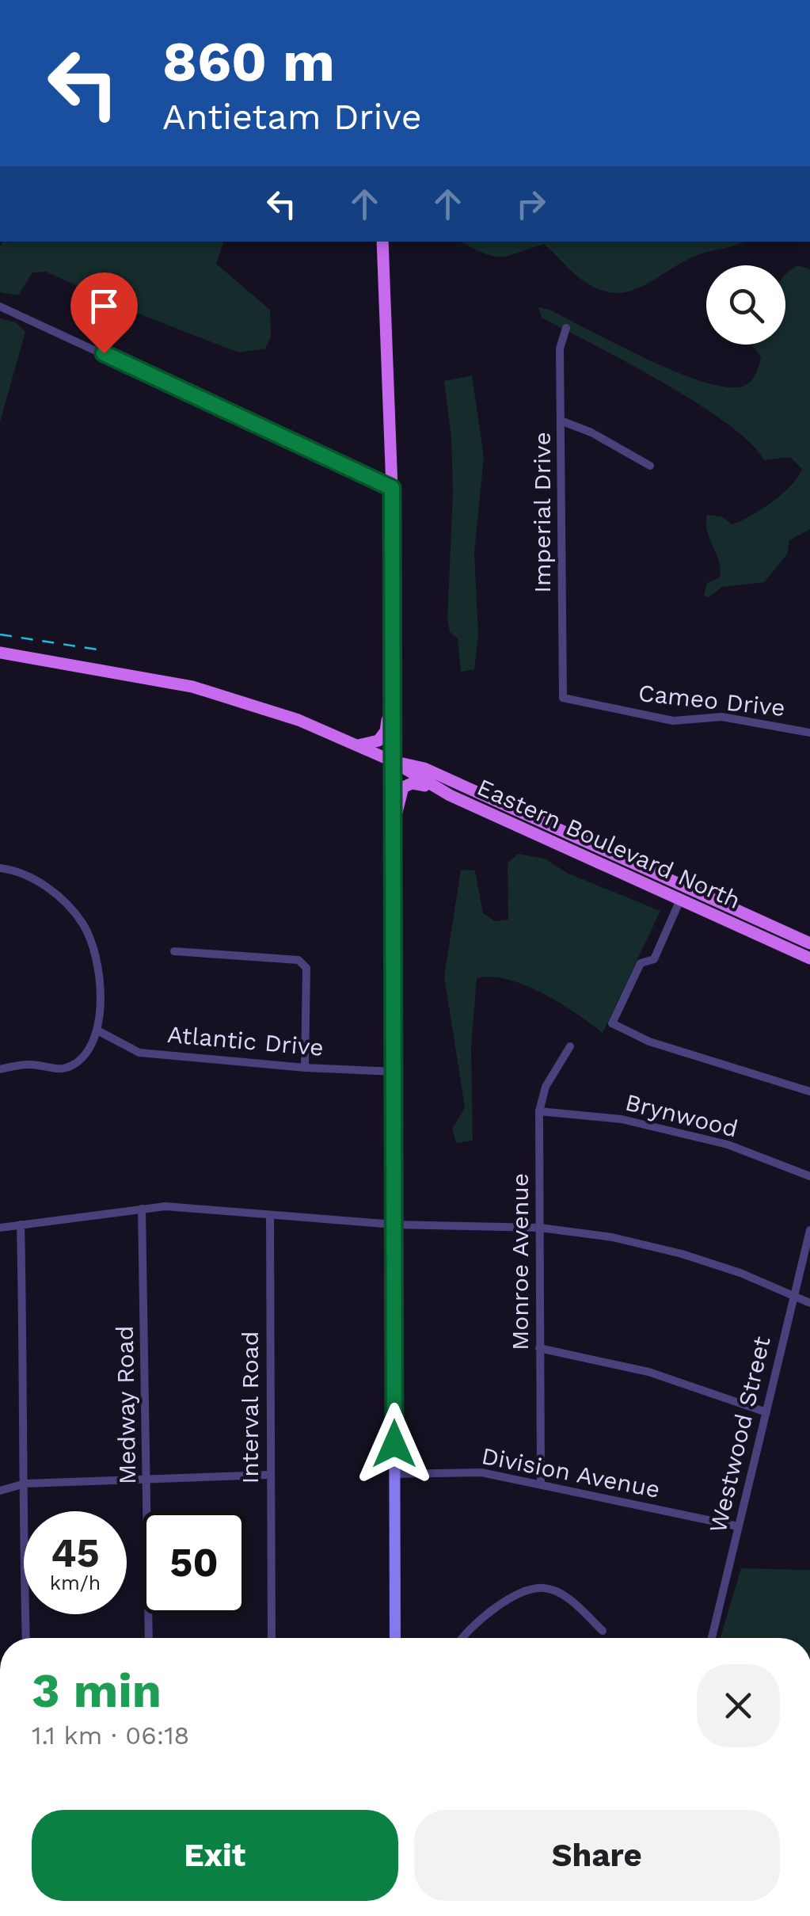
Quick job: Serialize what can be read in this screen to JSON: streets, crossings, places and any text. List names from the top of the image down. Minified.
{"streets":{"main road":["Eastern Boulevard North"],"street":["Imperial Drive","Cameo Drive","Atlantic Drive","Brynwood","Monroe Avenue","Medway Road","Interval Road","Westwood Street","Division Avenue"]},"crossings":[["Imperial Drive","Cameo Drive"],["Brynwood","Monroe Avenue"],["Monroe Avenue","Division Avenue"],["Westwood Street","Division Avenue"]],"page":{"turn":["860 m","Antietam Drive"],"speed":"45 km/h","limit":"50","heading":["3 min","1.1 km · 06:18"],"buttons":["Exit","Share"]}}
